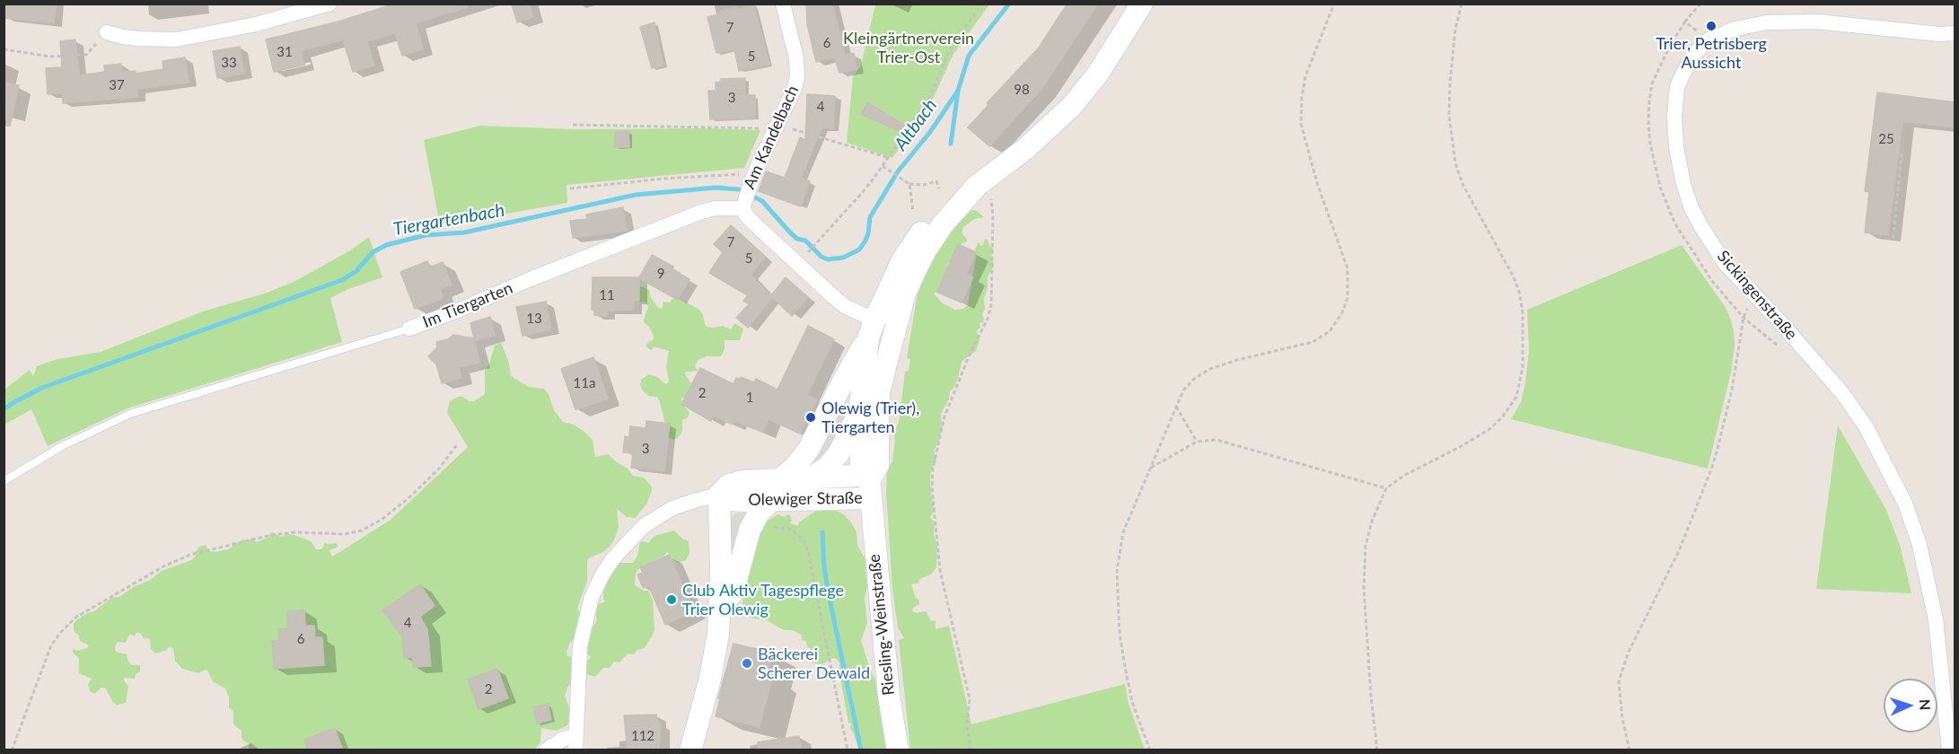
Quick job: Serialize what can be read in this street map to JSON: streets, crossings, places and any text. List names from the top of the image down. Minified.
{"streets":{"main road":["Olewiger Straße","Riesling-Weinstraße"],"street":["Am Kandelbach","Sickingenstraße","Im Tiergarten"]},"crossings":[["Am Kandelbach","Im Tiergarten"],["Olewiger Straße","Riesling-Weinstraße"]],"water":["Altbach","Tiergartenbach"],"parks":["Kleingärtnerverein Trier-Ost"],"places":["Trier, Petrisberg Aussicht","Olewig (Trier), Tiergarten","Club Aktiv Tagespflege Trier Olewig","Bäckerei Scherer Dewald"],"house_numbers":["7","6","31","5","33","37","98","3","4","25","7","5","9","11","13","11a","2","1","3","4","6","2","112"],"north":"right"}
